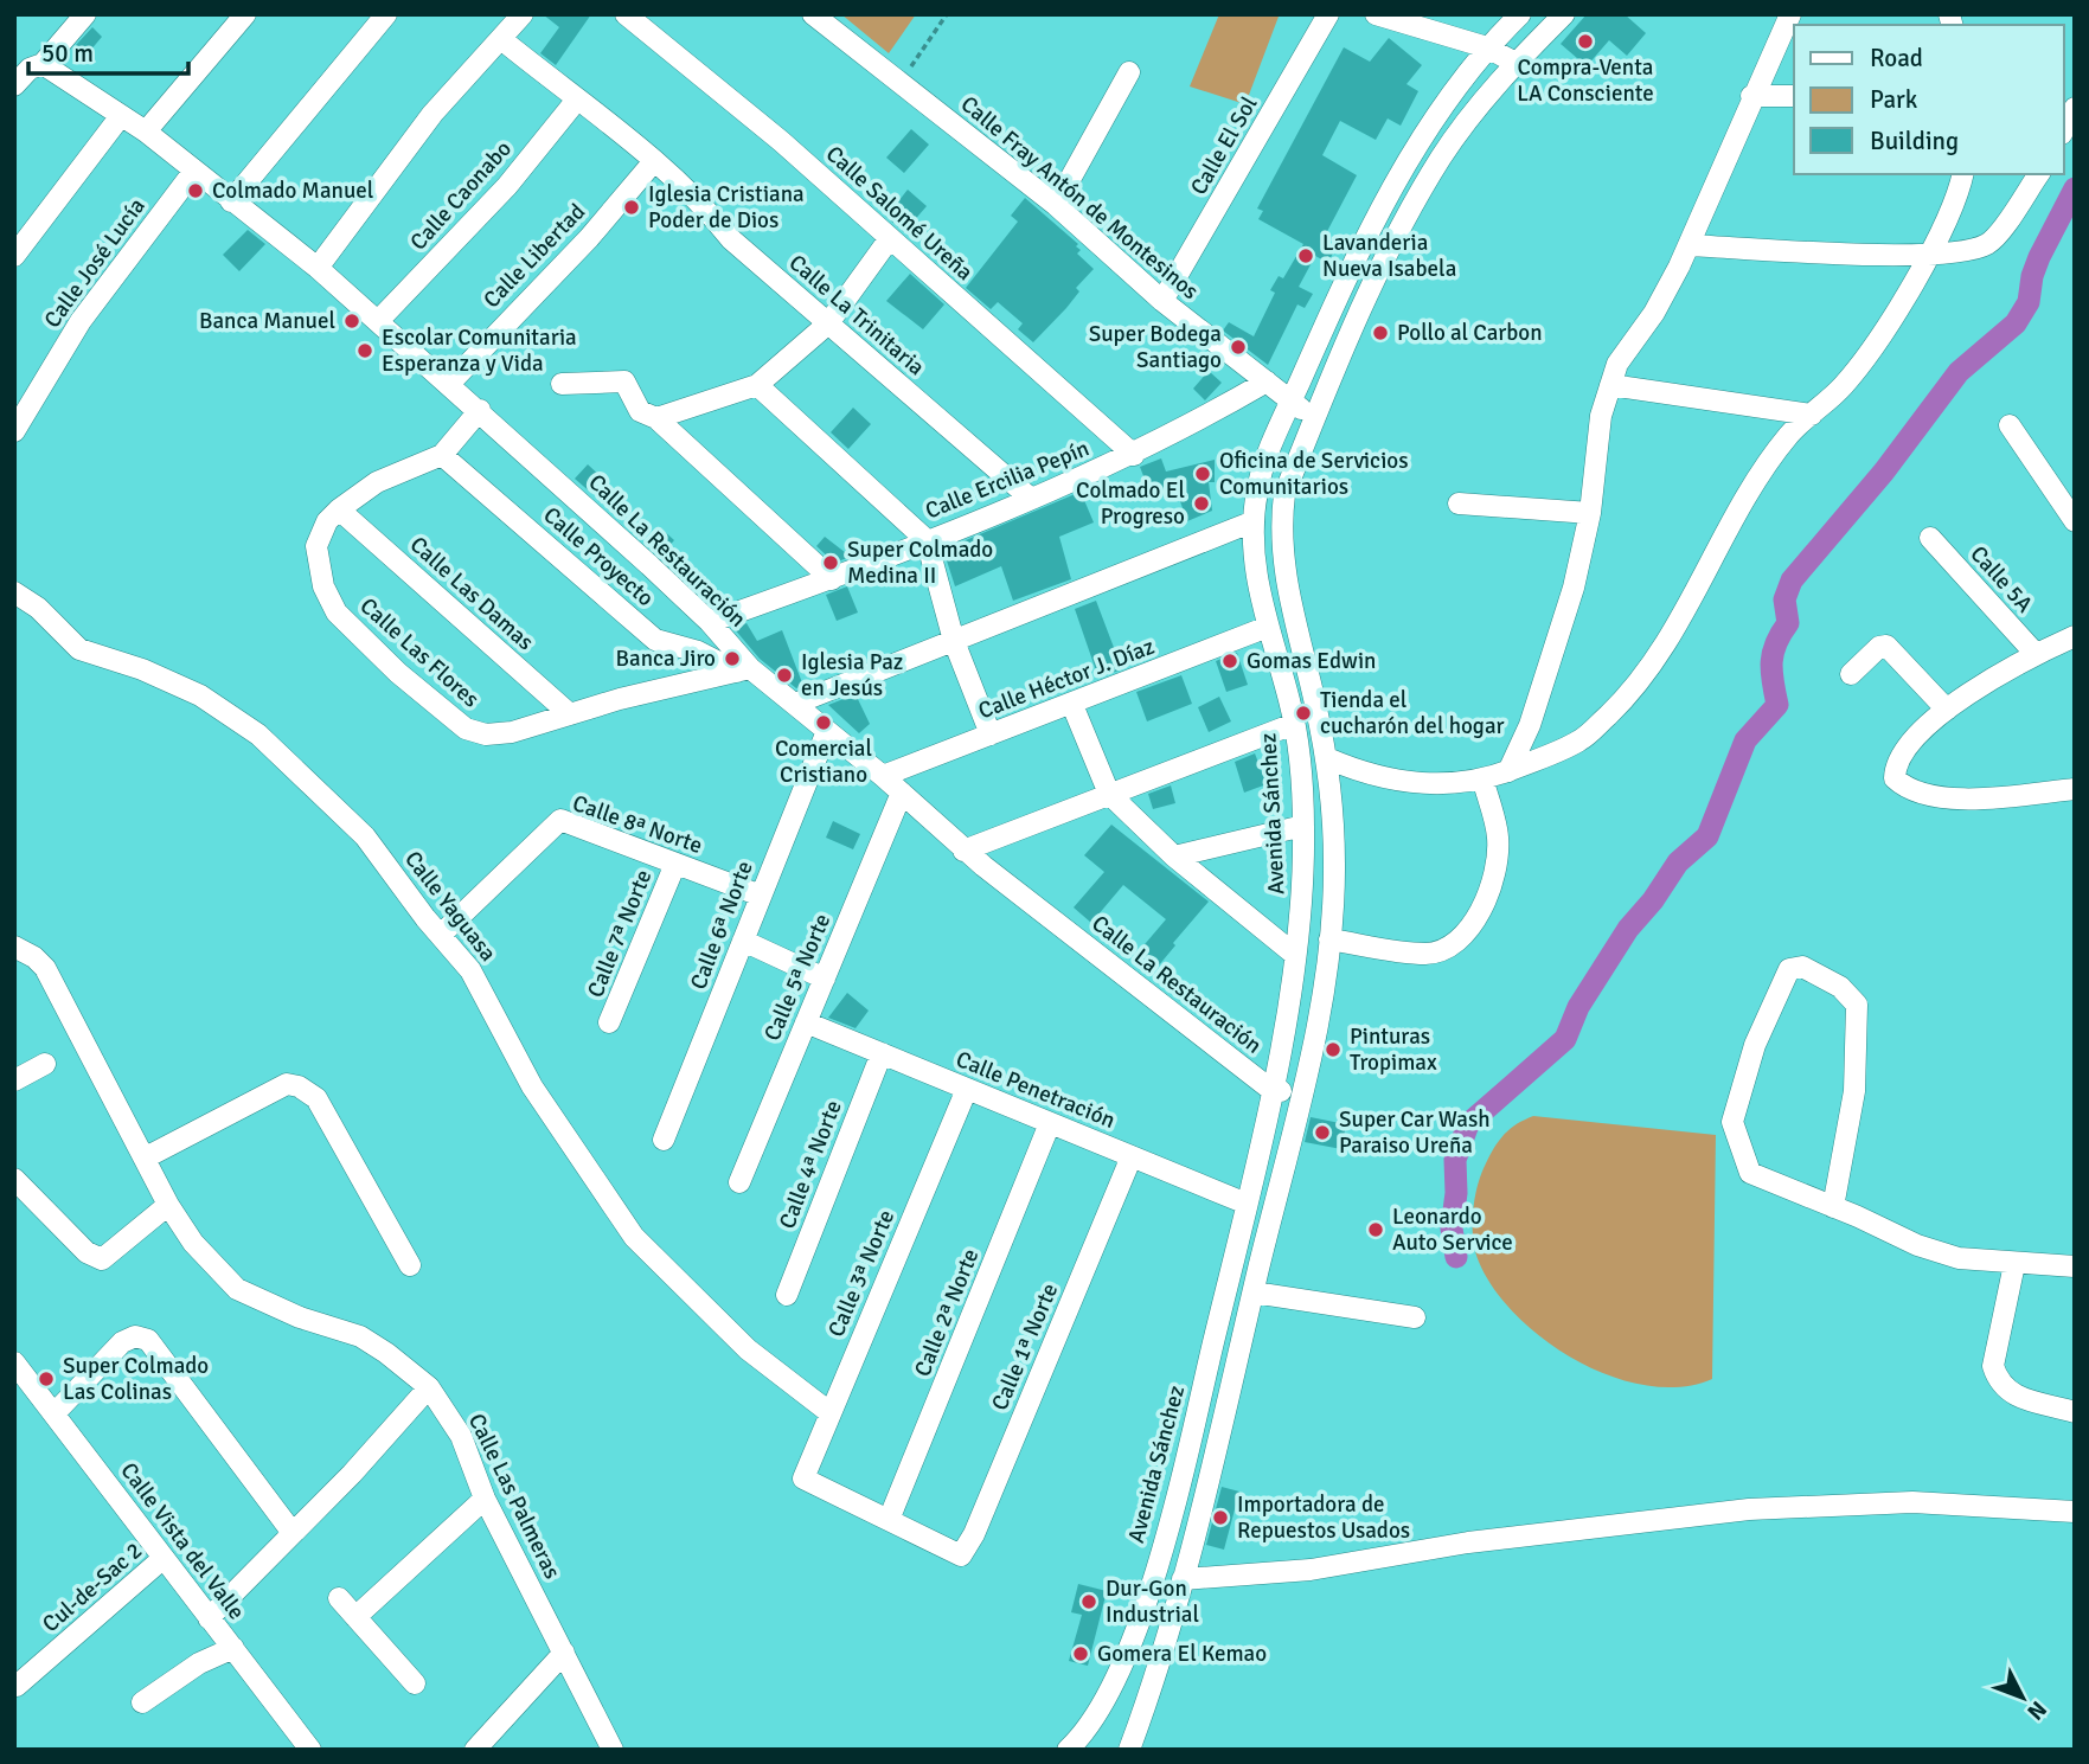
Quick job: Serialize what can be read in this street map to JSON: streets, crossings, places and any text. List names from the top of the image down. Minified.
{"streets":{"street":["Calle El Sol","Calle Caonabo","Calle Fray Antón de Montesinos","Calle Salomé Ureña","Calle Libertad","Calle José Lucía","Calle La Trinitaria","Calle Ercilia Pepín","Calle La Restauración","Calle Proyecto","Calle 5A","Calle Las Damas","Calle Las Flores","Calle Héctor J. Díaz","Avenida Sánchez","Calle 8ª Norte","Calle Yaguasa","Calle 6ª Norte","Calle 7ª Norte","Calle 5ª Norte","Calle Penetración","Calle 4ª Norte","Calle 3ª Norte","Calle 2ª Norte","Calle 1ª Norte","Calle Las Palmeras","Calle Vista del Valle","Cul-de-Sac 2"]},"crossings":[["Calle El Sol","Calle Fray Antón de Montesinos"],["Calle Caonabo","Calle La Trinitaria"],["Calle Caonabo","Calle La Restauración"],["Calle Fray Antón de Montesinos","Calle Ercilia Pepín"],["Calle Fray Antón de Montesinos","Avenida Sánchez"],["Calle Salomé Ureña","Calle Ercilia Pepín"],["Calle Libertad","Calle La Trinitaria"],["Calle Libertad","Calle La Restauración"],["Calle José Lucía","Calle La Restauración"],["Calle La Trinitaria","Calle Ercilia Pepín"],["Calle Ercilia Pepín","Calle La Restauración"],["Calle La Restauración","Calle Proyecto"],["Calle La Restauración","Calle Las Flores"],["Calle La Restauración","Calle Héctor J. Díaz"],["Calle La Restauración","Avenida Sánchez"],["Calle La Restauración","Calle 6ª Norte"],["Calle La Restauración","Calle 5ª Norte"],["Calle Proyecto","Calle Las Flores"],["Calle Las Damas","Calle Las Flores"],["Calle Héctor J. Díaz","Avenida Sánchez"],["Avenida Sánchez","Calle Penetración"],["Calle 8ª Norte","Calle Yaguasa"],["Calle 8ª Norte","Calle 6ª Norte"],["Calle 8ª Norte","Calle 7ª Norte"],["Calle Yaguasa","Calle 3ª Norte"],["Calle 5ª Norte","Calle Penetración"],["Calle Penetración","Calle 4ª Norte"],["Calle Penetración","Calle 3ª Norte"],["Calle Penetración","Calle 2ª Norte"],["Calle Penetración","Calle 1ª Norte"],["Calle 3ª Norte","Calle 2ª Norte"],["Calle 3ª Norte","Calle 1ª Norte"],["Calle 2ª Norte","Calle 1ª Norte"],["Calle Vista del Valle","Cul-de-Sac 2"]],"places":["Compra-Venta LA Consciente","Colmado Manuel","Iglesia Cristiana Poder de Dios","Lavanderia Nueva Isabela","Banca Manuel","Pollo al Carbon","Super Bodega Santiago","Escolar Comunitaria Esperanza y Vida","Oficina de Servicios Comunitarios","Colmado El Progreso","Super Colmado Medina II","Banca Jiro","Gomas Edwin","Iglesia Paz en Jesús","Tienda el cucharón del hogar","Comercial Cristiano","Pinturas Tropimax","Super Car Wash Paraiso Ureña","Leonardo Auto Service","Super Colmado Las Colinas","Importadora de Repuestos Usados","Dur-Gon Industrial","Gomera El Kemao"],"legend":["Road","Park","Building"],"scale_bar":"50 m","north":"bottom right"}
